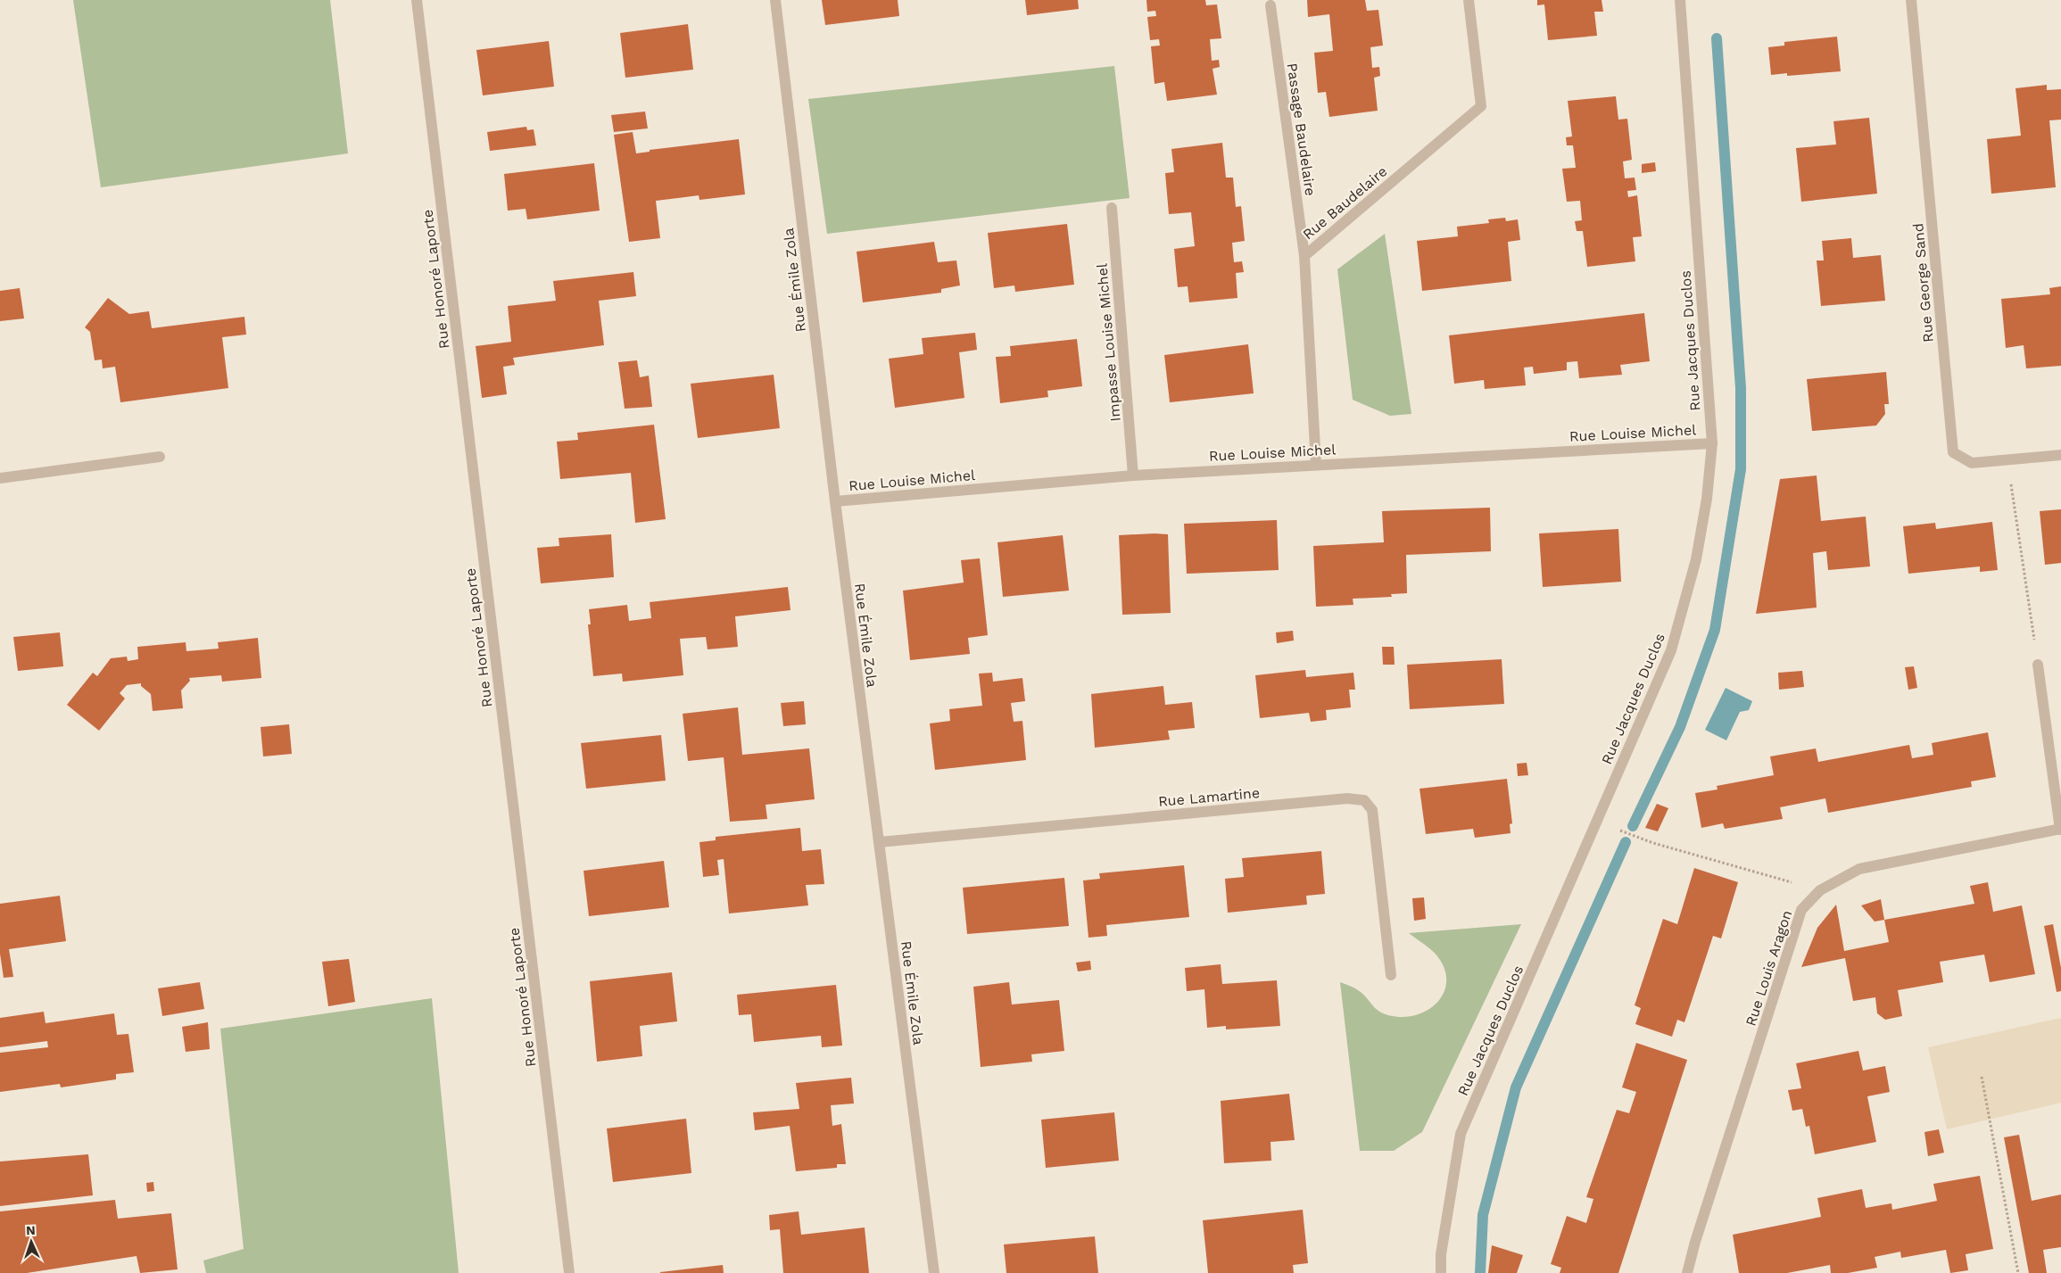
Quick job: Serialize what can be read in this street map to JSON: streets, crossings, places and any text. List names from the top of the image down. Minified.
{"streets":{"street":["Passage Baudelaire","Rue Baudelaire","Rue Honoré Laporte","Rue Émile Zola","Rue George Sand","Rue Jacques Duclos","Impasse Louise Michel","Rue Louise Michel","Rue Lamartine","Rue Louis Aragon"]},"crossings":[["Passage Baudelaire","Rue Baudelaire"],["Rue Baudelaire","Rue Louise Michel"],["Rue Émile Zola","Rue Louise Michel"],["Rue Émile Zola","Rue Lamartine"],["Rue Jacques Duclos","Rue Louise Michel"],["Impasse Louise Michel","Rue Louise Michel"]],"north":"top"}
